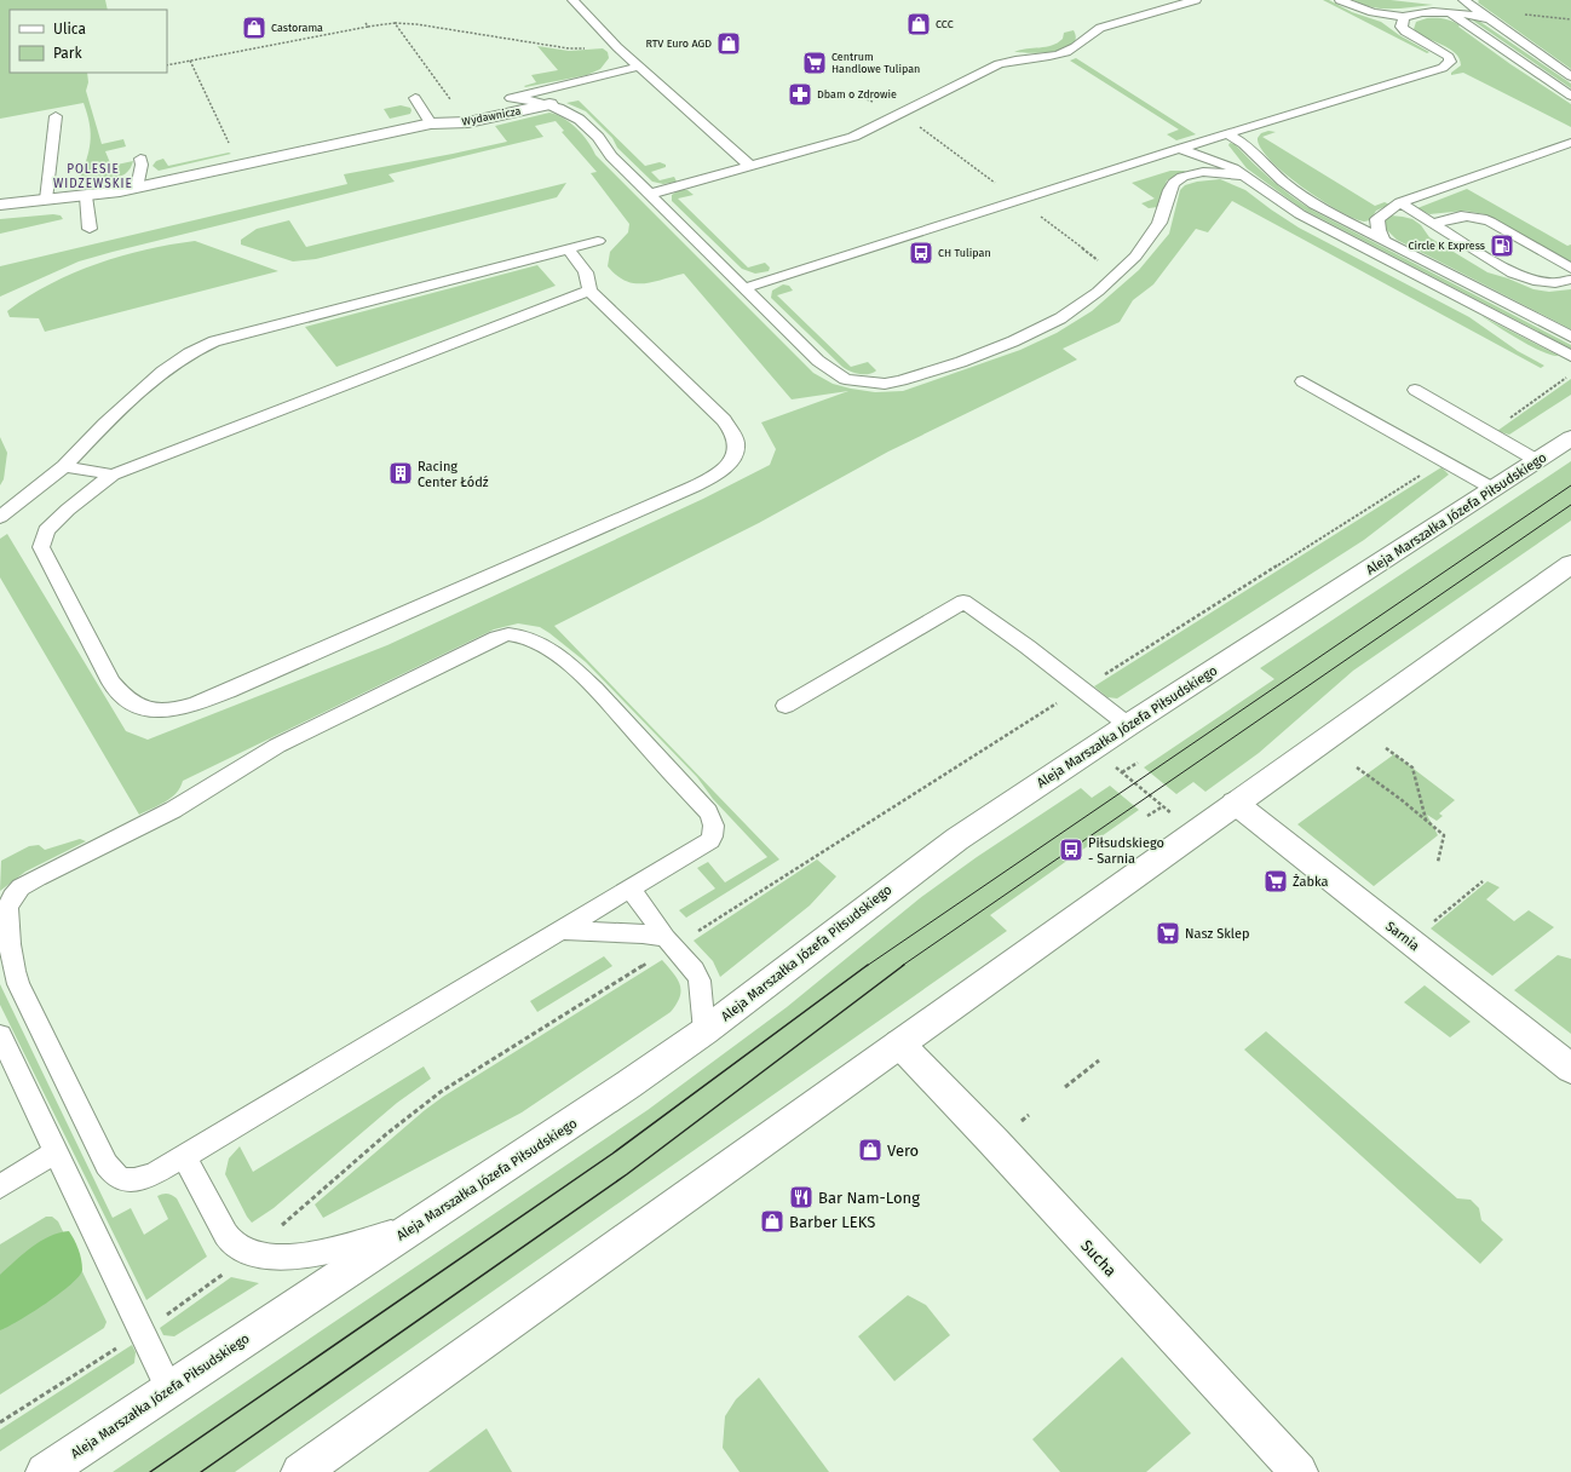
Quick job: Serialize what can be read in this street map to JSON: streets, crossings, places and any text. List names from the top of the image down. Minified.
{"streets":{"main road":["Wydawnicza","Aleja Marszałka Józefa Piłsudskiego","Sarnia","Sucha"]},"districts":["POLESIE WIDZEWSKIE"],"places":{"shop":["CCC","Castorama","RTV Euro AGD","Vero","Barber LEKS"],"supermarket":["Centrum Handlowe Tulipan","Żabka","Nasz Sklep"],"pharmacy":["Dbam o Zdrowie"],"fuel station":["Circle K Express"],"bus stop":["CH Tulipan","Piłsudskiego - Sarnia"],"building":["Racing Center Łódź"],"restaurant":["Bar Nam-Long"]},"legend":["Ulica","Park"]}
